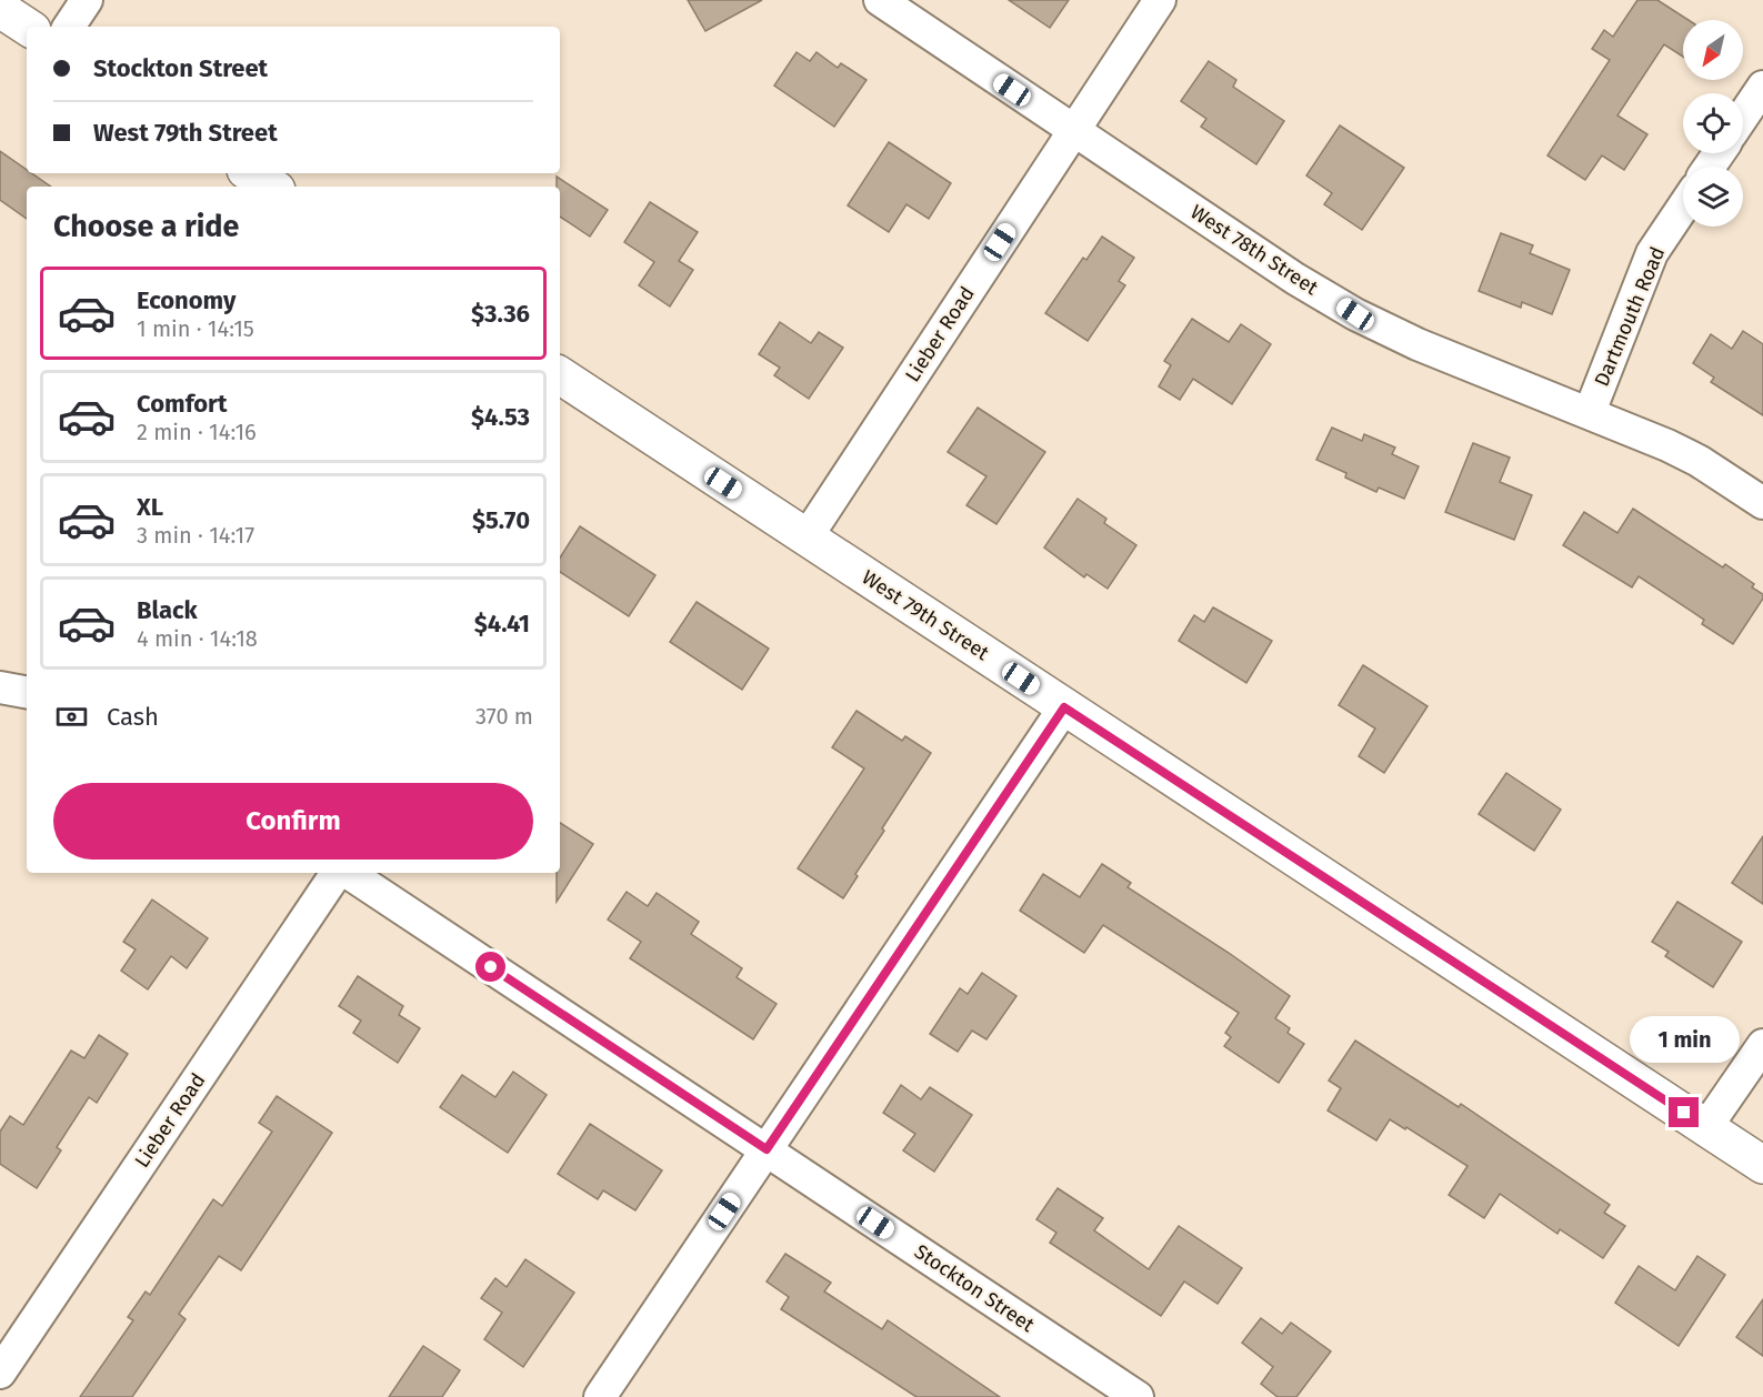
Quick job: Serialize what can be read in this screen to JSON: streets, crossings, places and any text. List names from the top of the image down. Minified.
{"streets":{"main road":["West 79th Street"],"street":["West 78th Street","Dartmouth Road","Lieber Road","Stockton Street"]},"crossings":[["West 78th Street","Dartmouth Road"],["West 78th Street","Lieber Road"],["Lieber Road","West 79th Street"]],"north":"bottom left","page":{"banner":["Stockton Street","West 79th Street"],"heading":"Choose a ride","list":[{"name":"Economy","note":"1 min · 14:15","value":"$3.36"},{"name":"Comfort","note":"2 min · 14:16","value":"$4.53"},{"name":"XL","note":"3 min · 14:17","value":"$5.70"},{"name":"Black","note":"4 min · 14:18","value":"$4.41"}],"pay":["Cash","370 m"],"buttons":"Confirm","bubble":"1 min"}}
